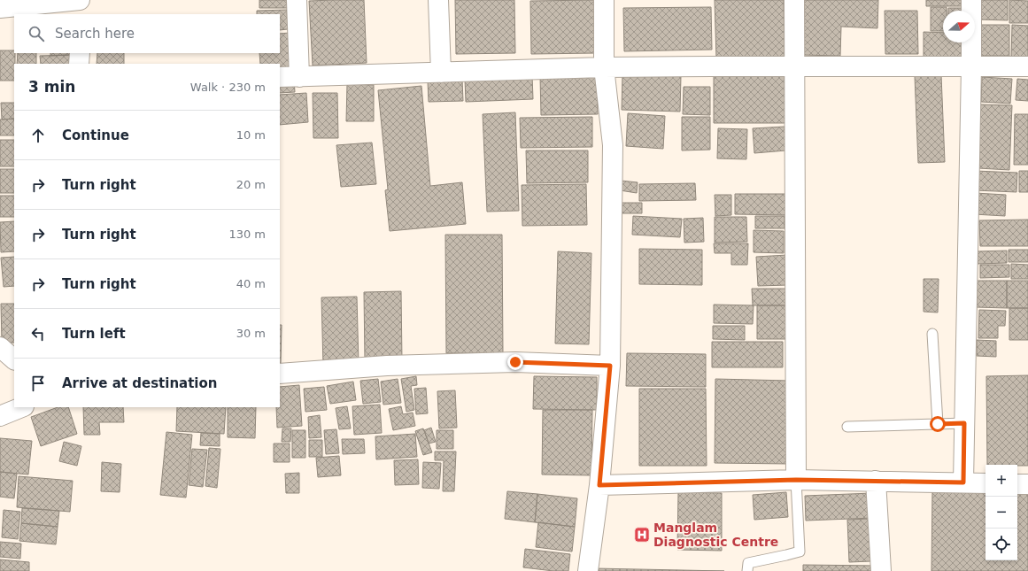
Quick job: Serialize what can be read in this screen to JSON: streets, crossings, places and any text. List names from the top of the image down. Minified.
{"places":{"hospital":["Manglam Diagnostic Centre"]},"north":"right","page":{"search":"Search here","heading":["3 min","Walk · 230 m"],"list":[["Continue","10 m"],["Turn right","20 m"],["Turn right","130 m"],["Turn right","40 m"],["Turn left","30 m"],"Arrive at destination"],"map_buttons":["+","−"]}}
